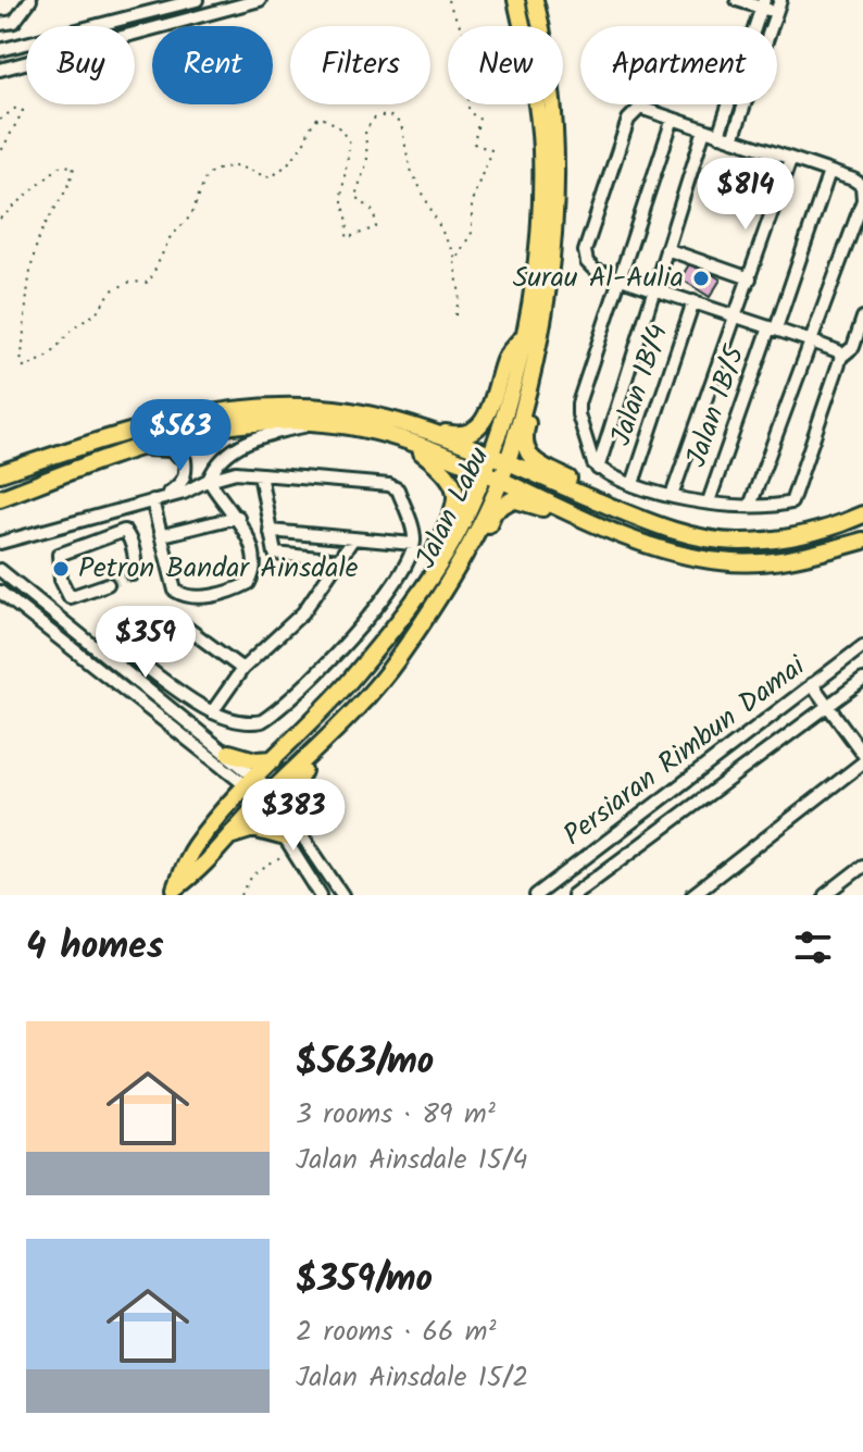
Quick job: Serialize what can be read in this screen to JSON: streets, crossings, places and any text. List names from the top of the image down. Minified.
{"streets":{"main road":["Jalan Labu"],"street":["Jalan 1B/4","Jalan 1B/5","Persiaran Rimbun Damai"]},"places":["Surau Al-Aulia","Petron Bandar Ainsdale"],"page":{"chip":["Buy","Rent","Filters","New","Apartment"],"price":["$814","$563","$359","$383"],"heading":"4 homes","list":[{"name":"$563/mo","note":"3 rooms · 89 m² · Jalan Ainsdale 15/4"},{"name":"$359/mo","note":"2 rooms · 66 m² · Jalan Ainsdale 15/2"}]}}
